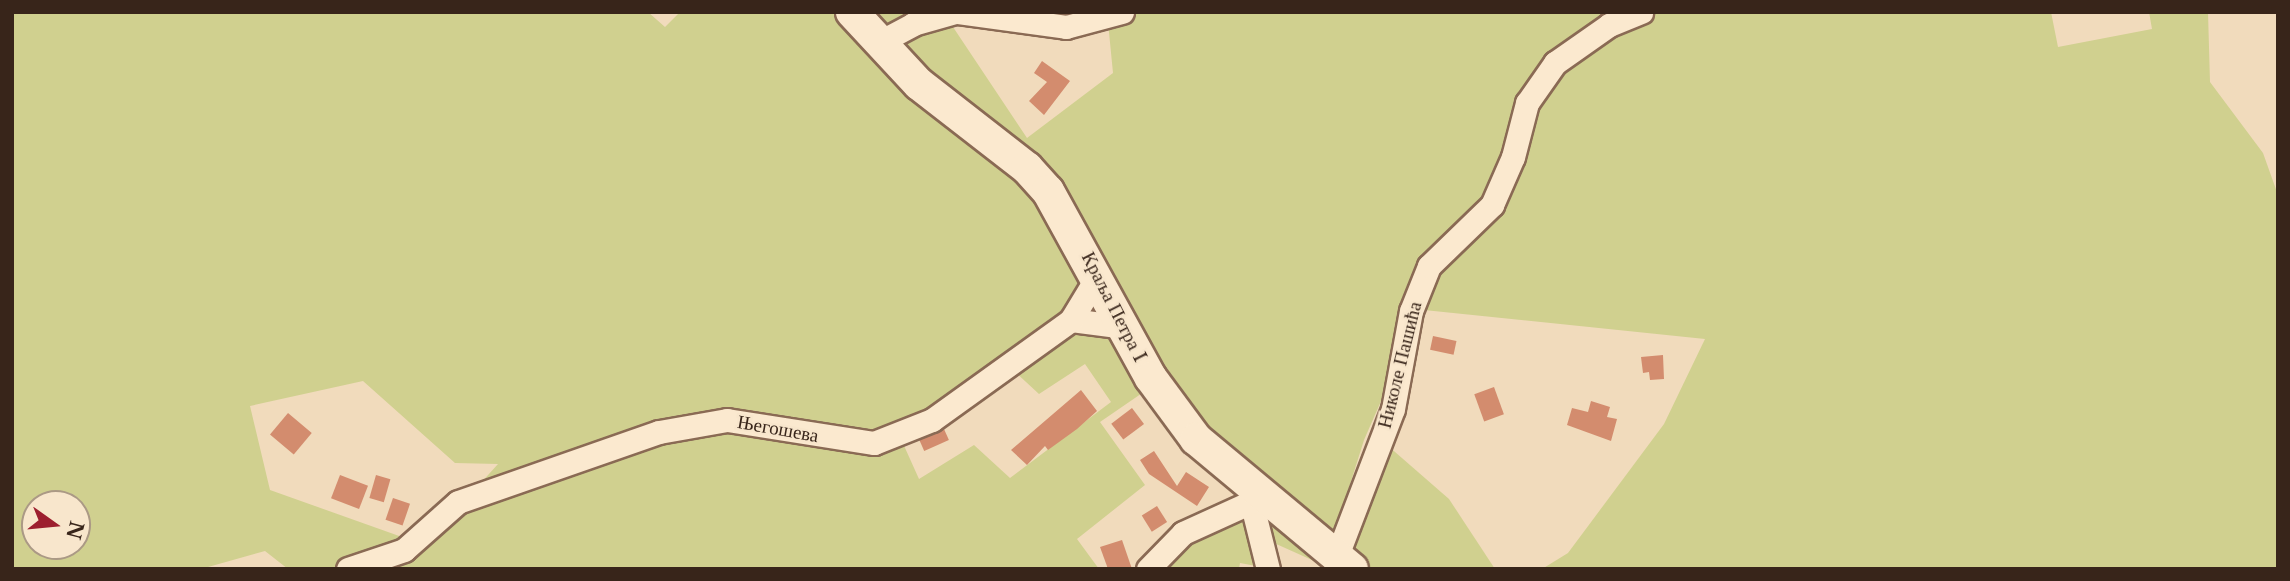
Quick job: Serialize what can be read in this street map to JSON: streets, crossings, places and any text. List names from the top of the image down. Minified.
{"streets":{"street":["Краља Петра I","Николе Пашића","Његошева"]},"crossings":[["Краља Петра I","Николе Пашића"],["Краља Петра I","Његошева"]],"north":"right"}
